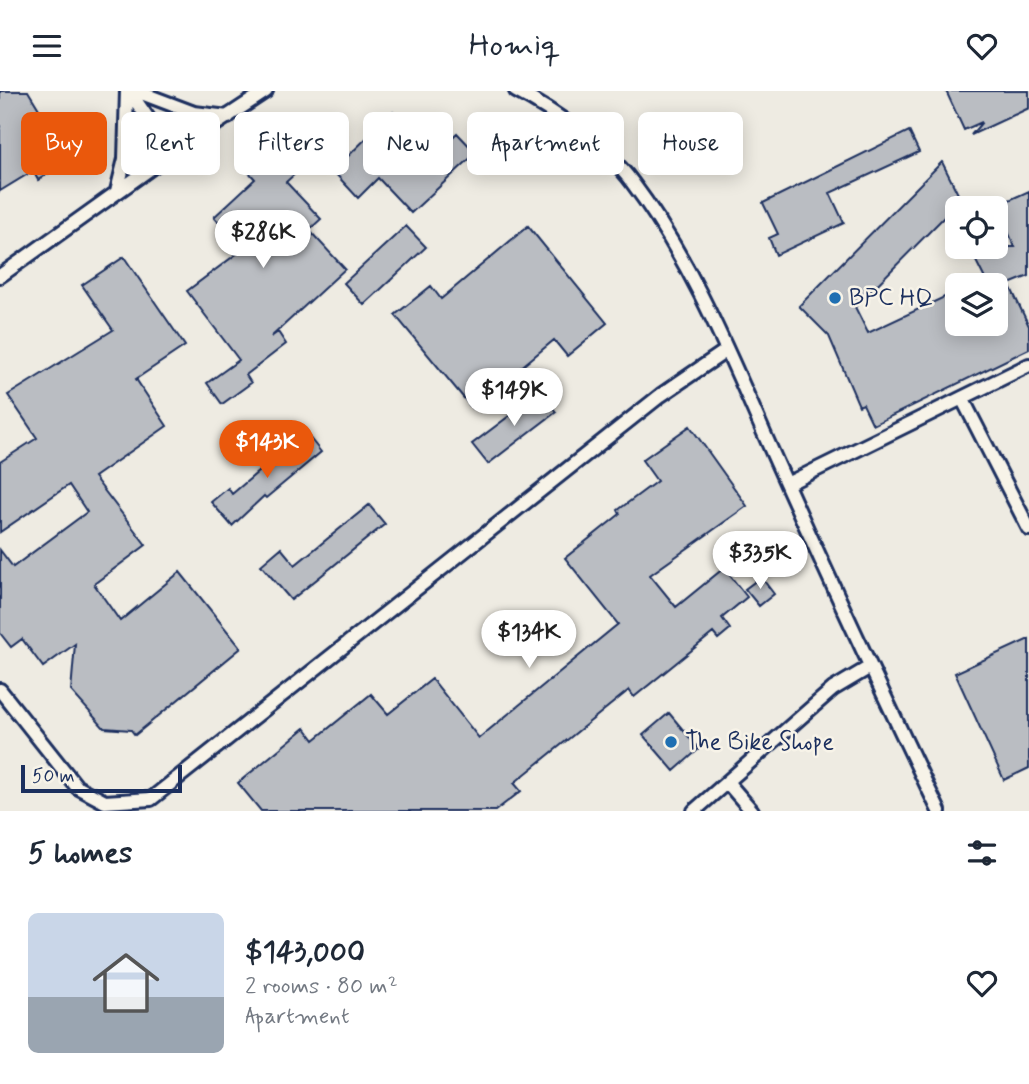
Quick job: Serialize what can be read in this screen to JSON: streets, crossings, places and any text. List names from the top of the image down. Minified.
{"places":["BPC HQ","The Bike Shope"],"scale_bar":"50 m","page":{"header":"Homiq","chip":["Buy","Rent","Filters","New","Apartment","House"],"price":["$286K","$149K","$143K","$335K","$134K"],"scale":"50 m","heading":"5 homes","list":[{"name":"$143,000","note":"2 rooms · 80 m² · Apartment"}]}}
